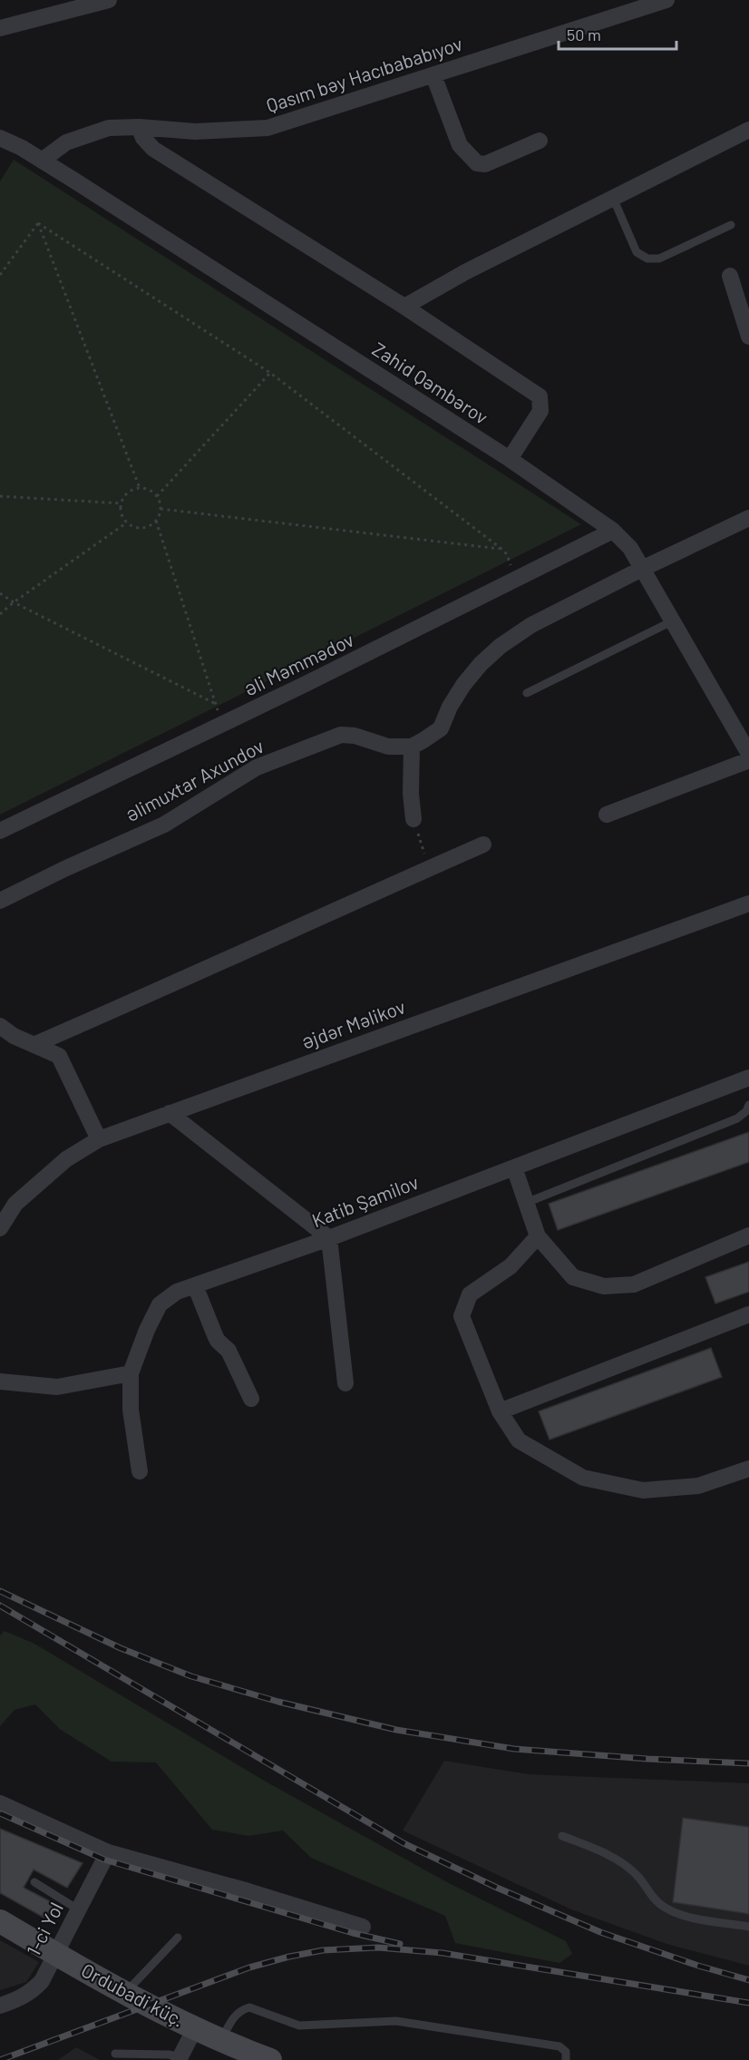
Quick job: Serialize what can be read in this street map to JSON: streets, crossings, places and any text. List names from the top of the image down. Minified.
{"streets":{"main road":["Ordubadi küç."],"street":["Qasım bəy Hacıbababıyov","Zahid Qəmbərov","Əli Məmmədov","Əlimuxtar Axundov","Əjdər Məlikov","Katib Şamilov","1-ci Yol"]},"crossings":[["Qasım bəy Hacıbababıyov","Zahid Qəmbərov"],["Zahid Qəmbərov","Əli Məmmədov"],["1-ci Yol","Ordubadi küç."]],"scale_bar":"50 m"}
